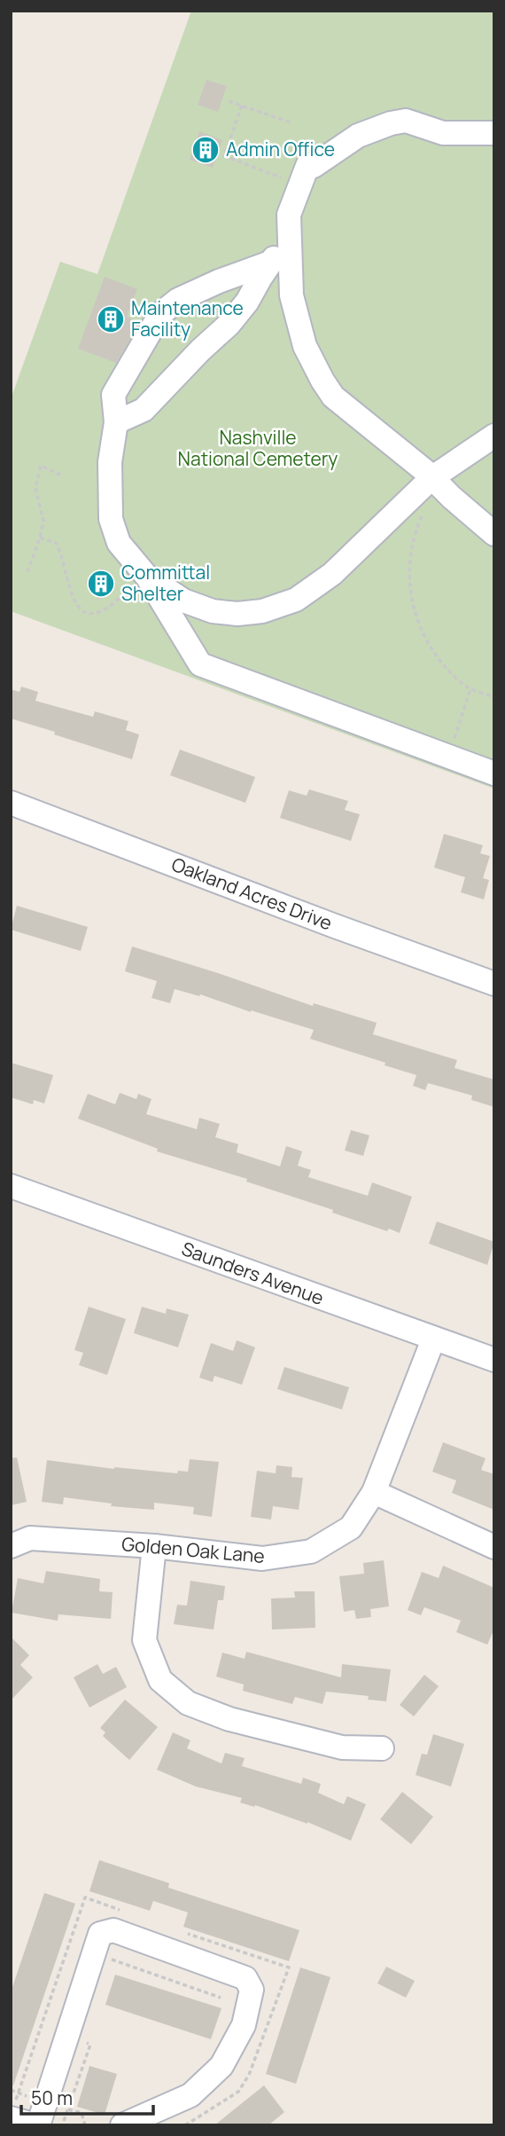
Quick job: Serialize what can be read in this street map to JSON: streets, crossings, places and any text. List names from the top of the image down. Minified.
{"streets":{"street":["Oakland Acres Drive","Saunders Avenue","Golden Oak Lane"]},"crossings":[["Saunders Avenue","Golden Oak Lane"]],"parks":["Nashville National Cemetery"],"places":{"building":["Admin Office","Maintenance Facility","Committal Shelter"]},"scale_bar":"50 m"}
